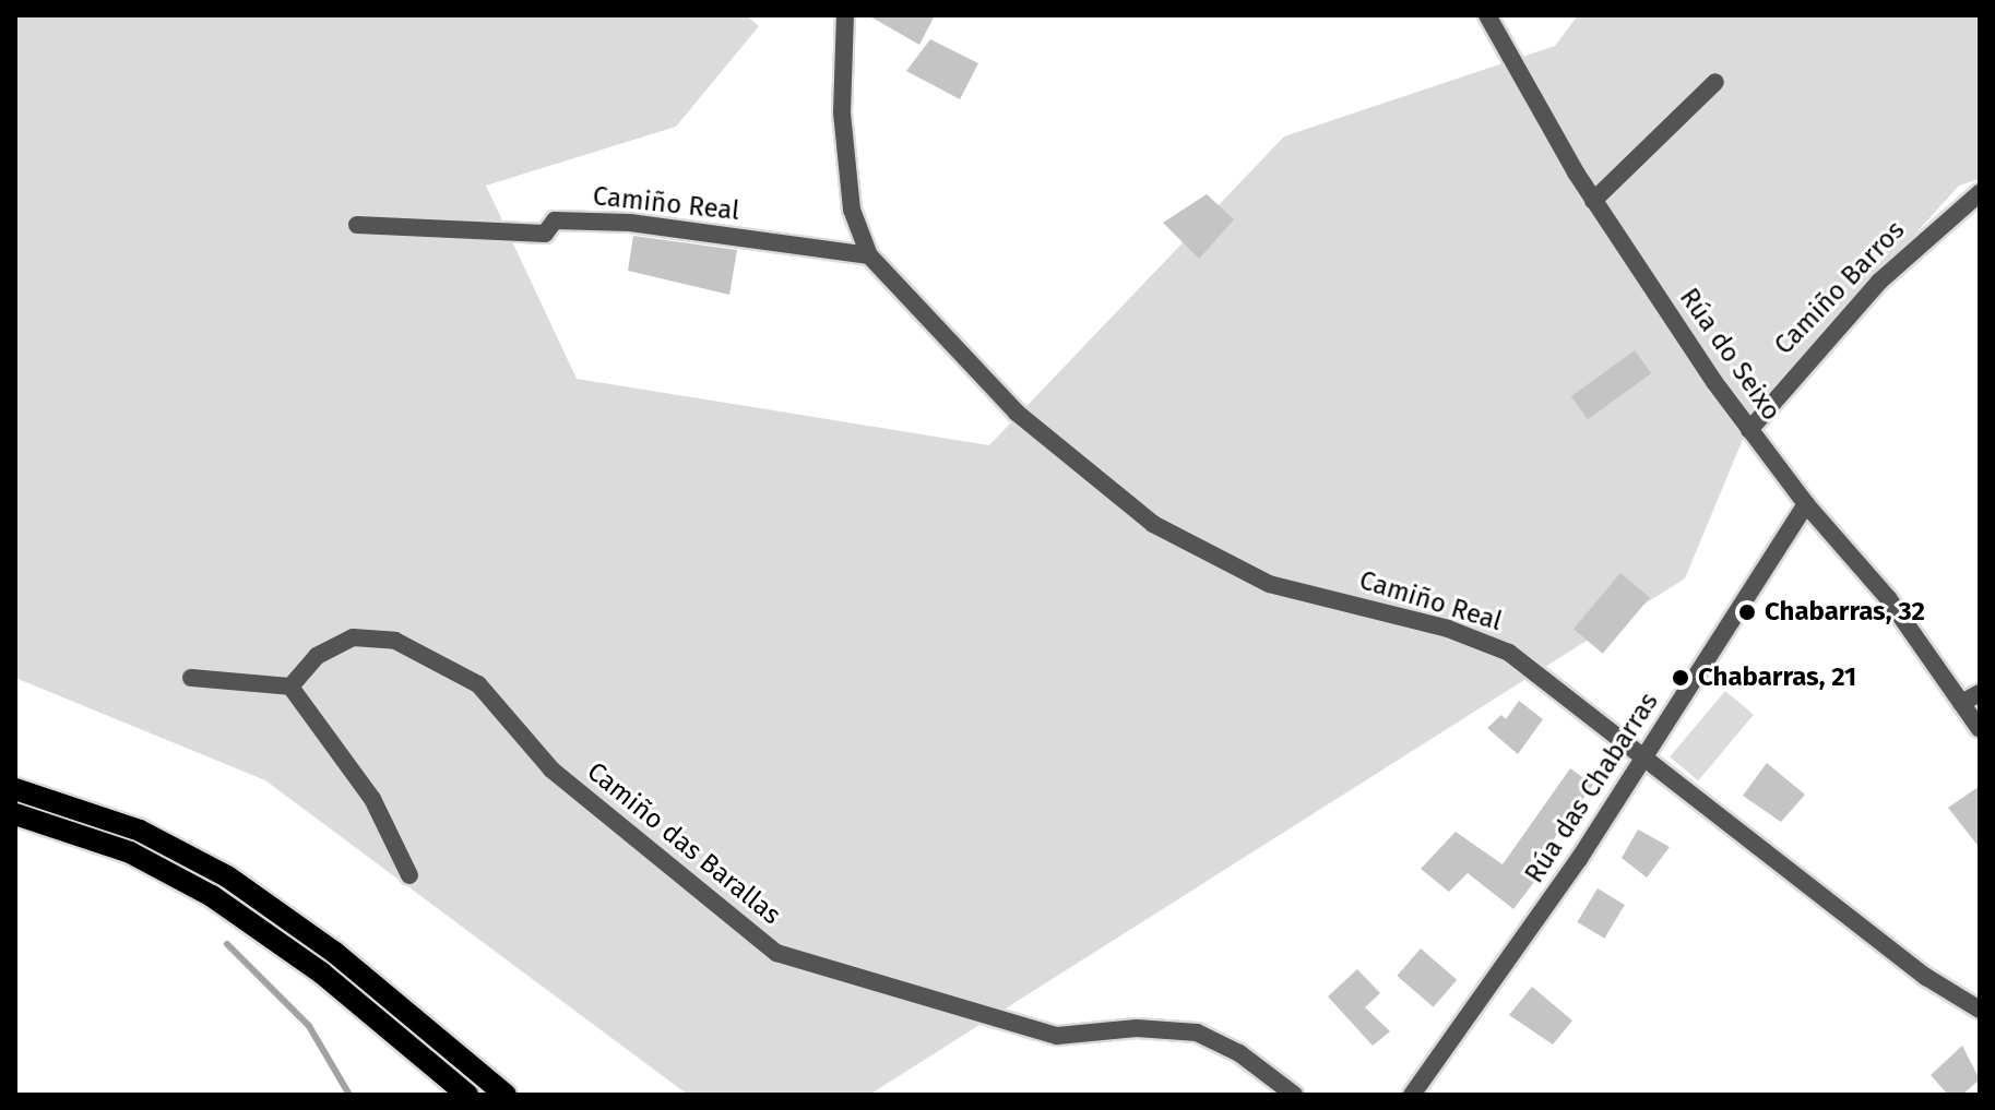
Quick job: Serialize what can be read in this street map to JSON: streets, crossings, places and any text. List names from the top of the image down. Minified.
{"streets":{"street":["Camiño Real","Camiño Barros","Rúa do Seixo","Rúa das Chabarras","Camiño das Barallas"]},"crossings":[["Camiño Real","Rúa das Chabarras"],["Camiño Barros","Rúa do Seixo"],["Rúa do Seixo","Rúa das Chabarras"]],"places":["Chabarras, 32","Chabarras, 21"]}
